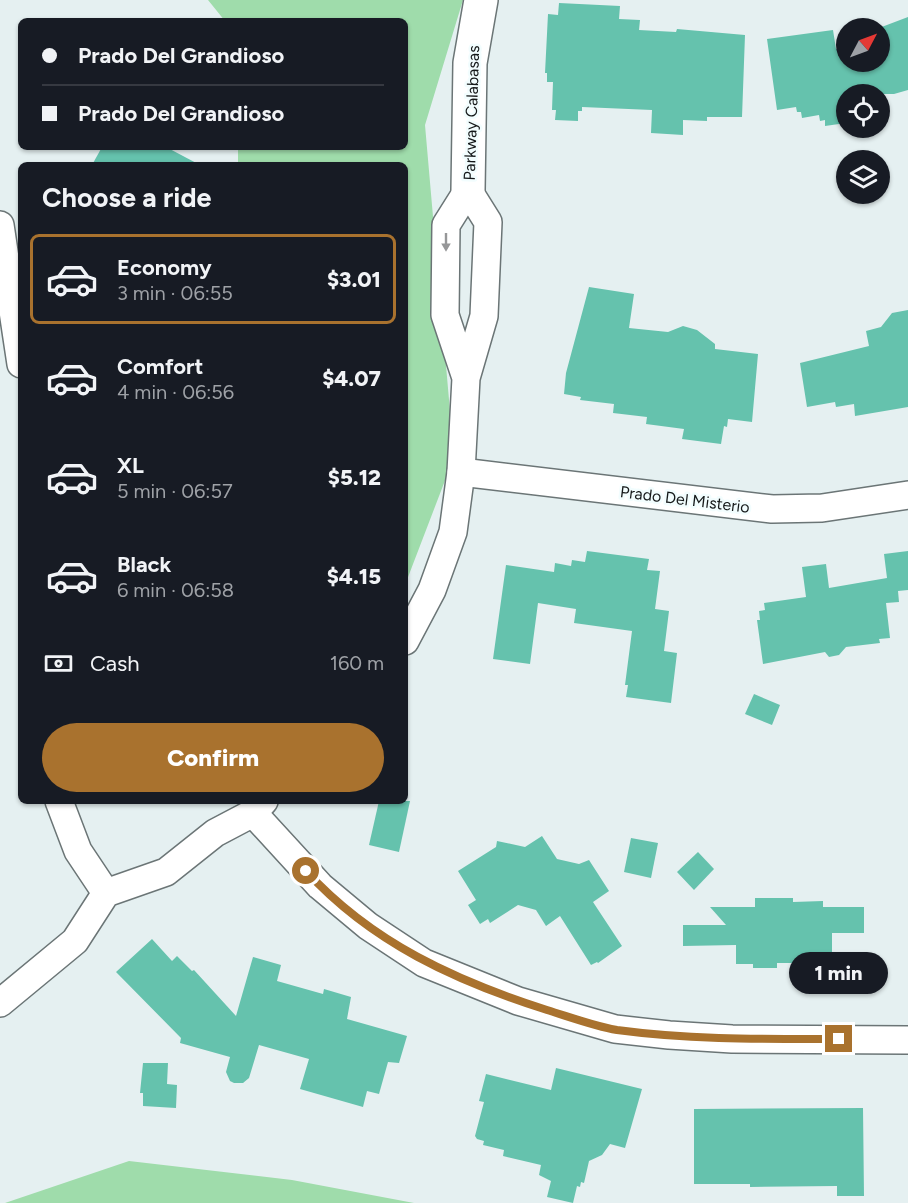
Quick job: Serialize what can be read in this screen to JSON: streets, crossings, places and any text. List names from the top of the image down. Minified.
{"streets":{"street":["Parkway Calabasas","Prado Del Misterio"]},"crossings":[["Parkway Calabasas","Prado Del Misterio"]],"north":"top right","page":{"banner":["Prado Del Grandioso","Prado Del Grandioso"],"heading":"Choose a ride","list":[{"name":"Economy","note":"3 min · 06:55","value":"$3.01"},{"name":"Comfort","note":"4 min · 06:56","value":"$4.07"},{"name":"XL","note":"5 min · 06:57","value":"$5.12"},{"name":"Black","note":"6 min · 06:58","value":"$4.15"}],"pay":["Cash","160 m"],"buttons":"Confirm","bubble":"1 min"}}
